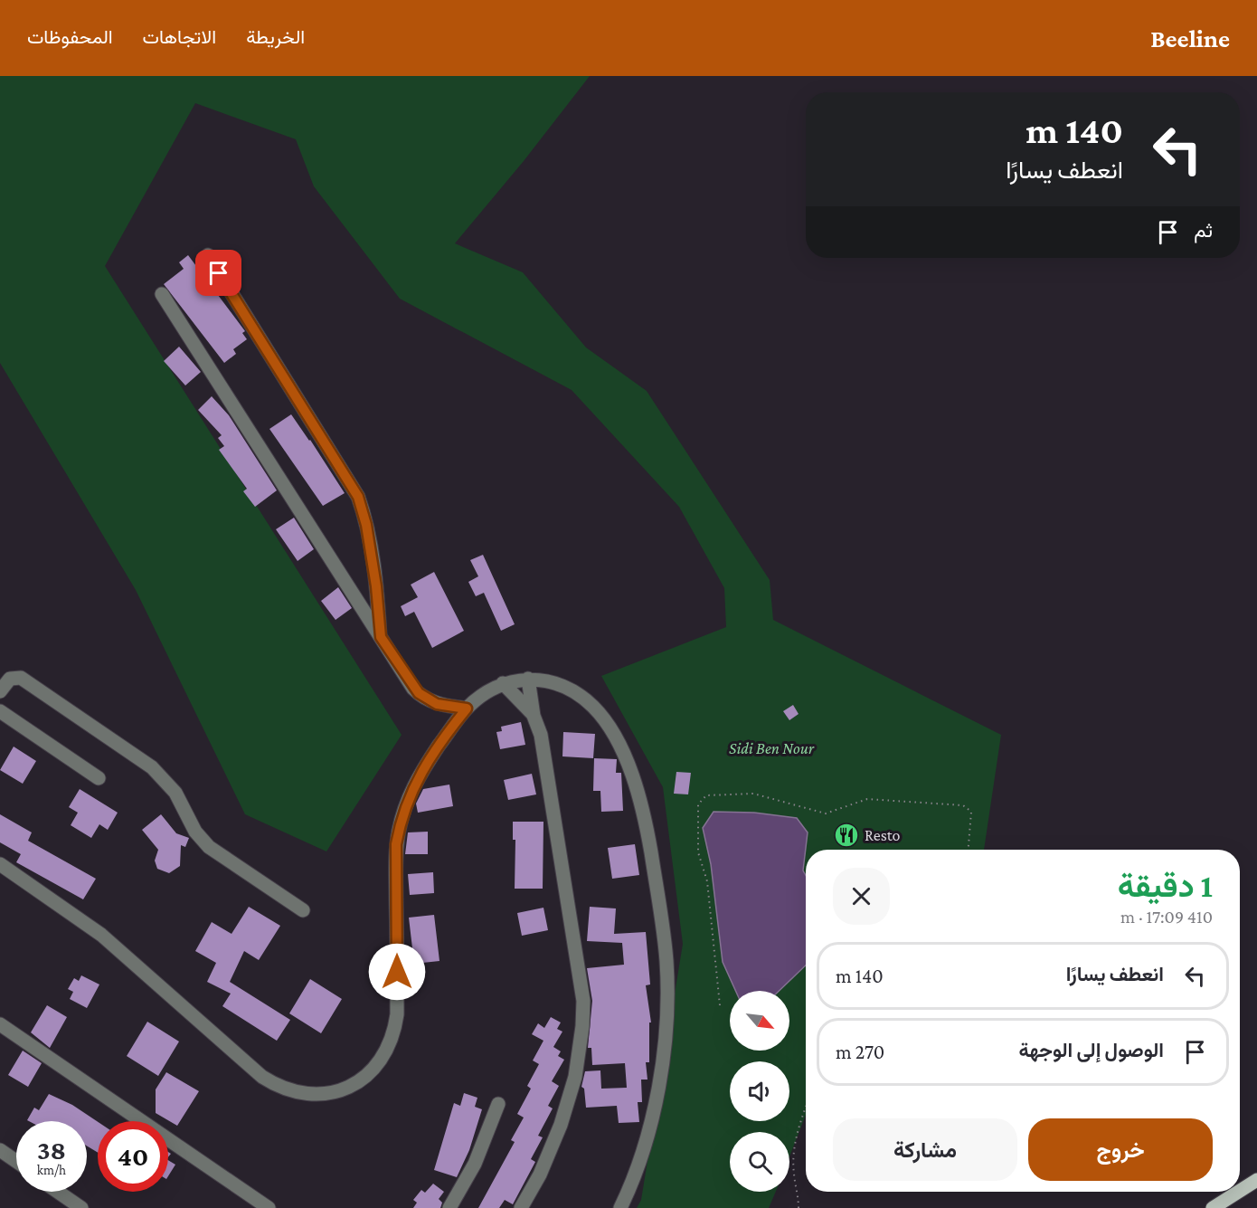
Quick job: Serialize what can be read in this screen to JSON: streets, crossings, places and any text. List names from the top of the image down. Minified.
{"parks":["Sidi Ben Nour"],"places":{"restaurant":["Resto"]},"north":"bottom right","page":{"header":"Beeline","nav":["الخريطة","الاتجاهات","المحفوظات"],"turn":["140 m","انعطف يسارًا"],"then":"ثم","heading":["1 دقيقة","410 m · 17:09"],"list":[{"name":"انعطف يسارًا","value":"140 m"},{"name":"الوصول إلى الوجهة","value":"270 m"}],"buttons":["خروج","مشاركة"],"speed":"38 km/h","limit":"40"}}
